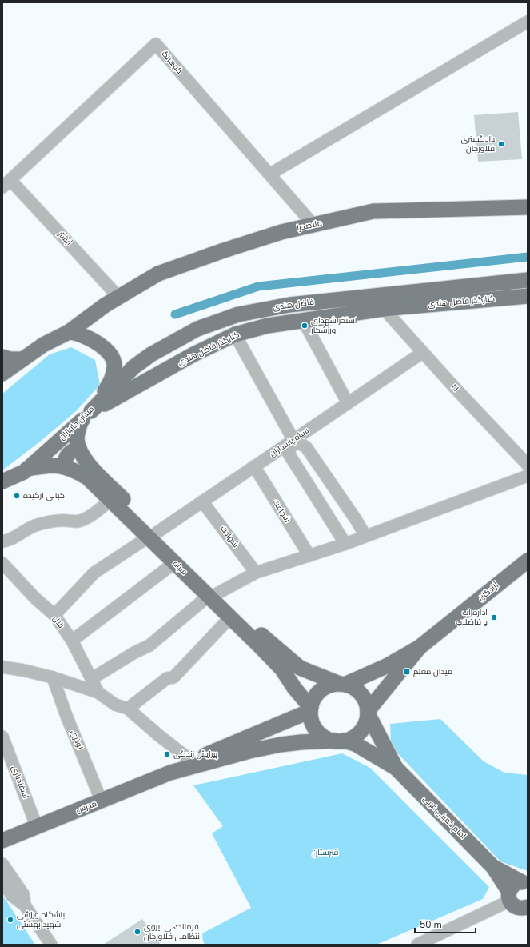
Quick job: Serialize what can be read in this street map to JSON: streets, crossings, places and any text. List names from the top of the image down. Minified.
{"streets":{"main road":["ملاصدرا","کنارگذر فاضل هندی","فاضل هندی","میدان جانبازان","سپاه","آزادگان","مدرس","امام خمینی غربی"],"street":["کوهرنگ","آبشار","۲۱","سپاه پاسداران","شجاعت","شهادت","بلال","نوذری","اسفندیاری"]},"crossings":[["کوهرنگ","ملاصدرا"],["کوهرنگ","آبشار"],["ملاصدرا","آبشار"],["ملاصدرا","میدان جانبازان"],["کنارگذر فاضل هندی","فاضل هندی"],["کنارگذر فاضل هندی","۲۱"],["کنارگذر فاضل هندی","میدان جانبازان"],["فاضل هندی","میدان جانبازان"],["۲۱","سپاه پاسداران"],["میدان جانبازان","سپاه"],["سپاه پاسداران","شجاعت"],["سپاه پاسداران","شهادت"],["سپاه پاسداران","سپاه"],["سپاه پاسداران","بلال"],["سپاه","مدرس"],["سپاه","امام خمینی غربی"],["بلال","نوذری"],["بلال","مدرس"],["نوذری","مدرس"],["اسفندیاری","مدرس"],["مدرس","امام خمینی غربی"]],"parks":["قبرستان"],"places":{"other":["دادگستری فلاورجان","استخر شهدای ورزشکار","کبابی ارکیده","اداره اب و فاضلاب","پیرایش زندگی","باشگاه ورزشی شهید بهشتی","فرماندهی نیروی انتظامی فلاورجان"],"transit":["میدان معلم"]},"scale_bar":"50 m"}
